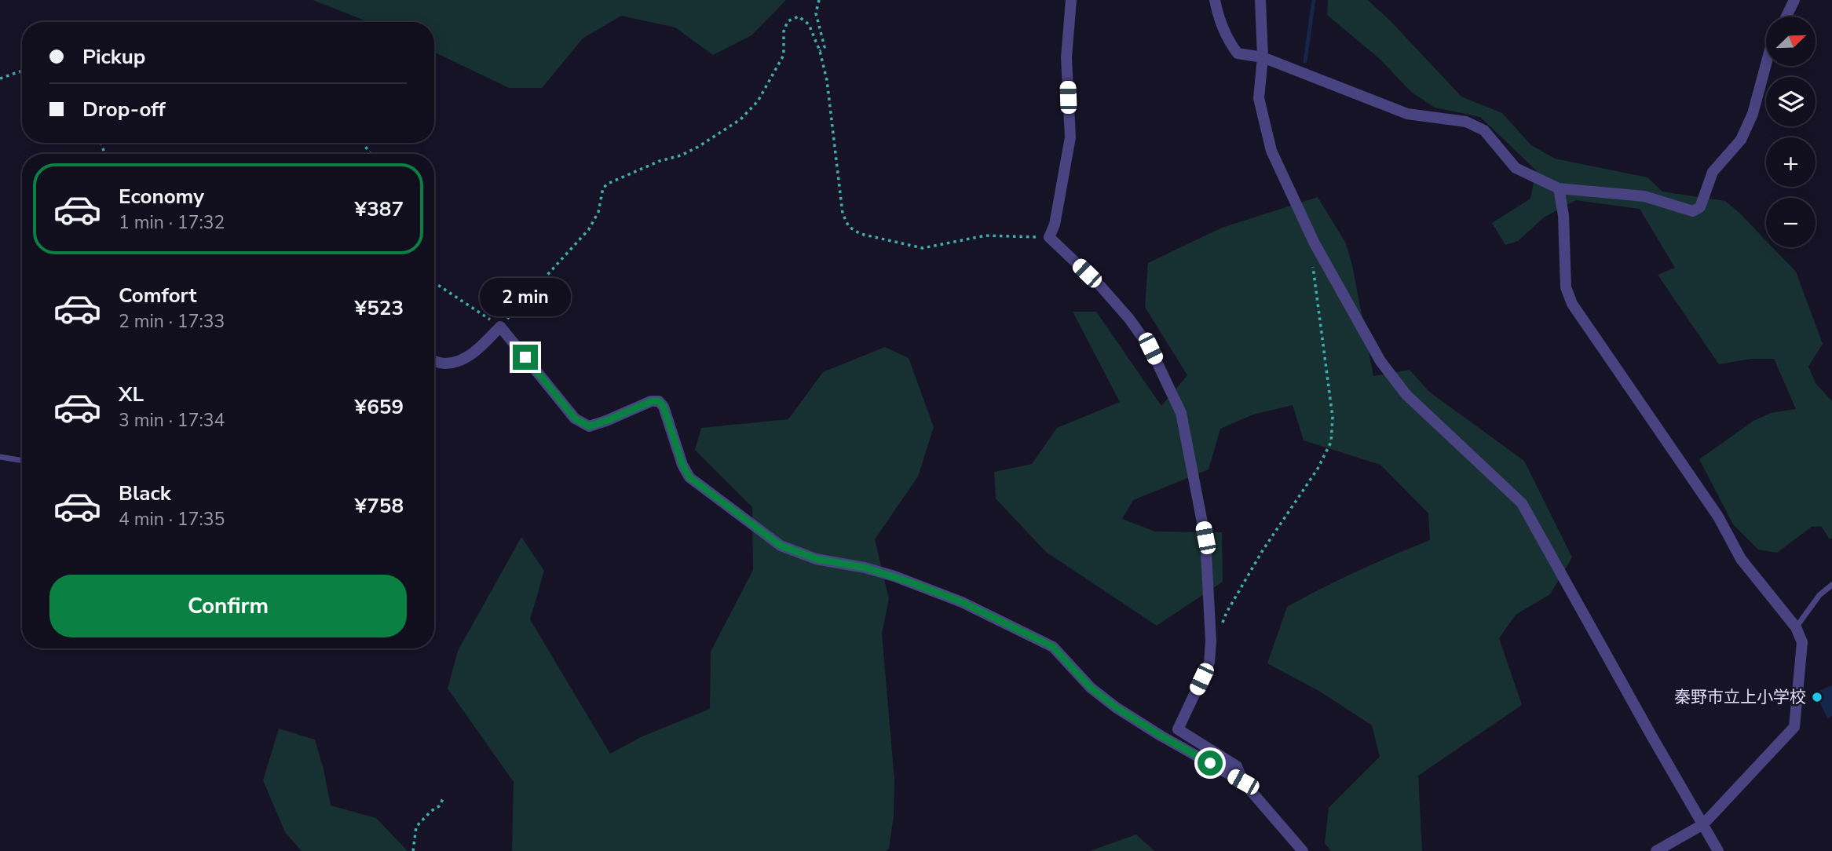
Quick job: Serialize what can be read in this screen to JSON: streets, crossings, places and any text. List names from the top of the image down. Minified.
{"places":["秦野市立上小学校"],"north":"top right","page":{"map_buttons":["+","−"],"banner":["Pickup","Drop-off"],"list":[{"name":"Economy","note":"1 min · 17:32","value":"¥387"},{"name":"Comfort","note":"2 min · 17:33","value":"¥523"},{"name":"XL","note":"3 min · 17:34","value":"¥659"},{"name":"Black","note":"4 min · 17:35","value":"¥758"}],"bubble":"2 min","buttons":"Confirm"}}
